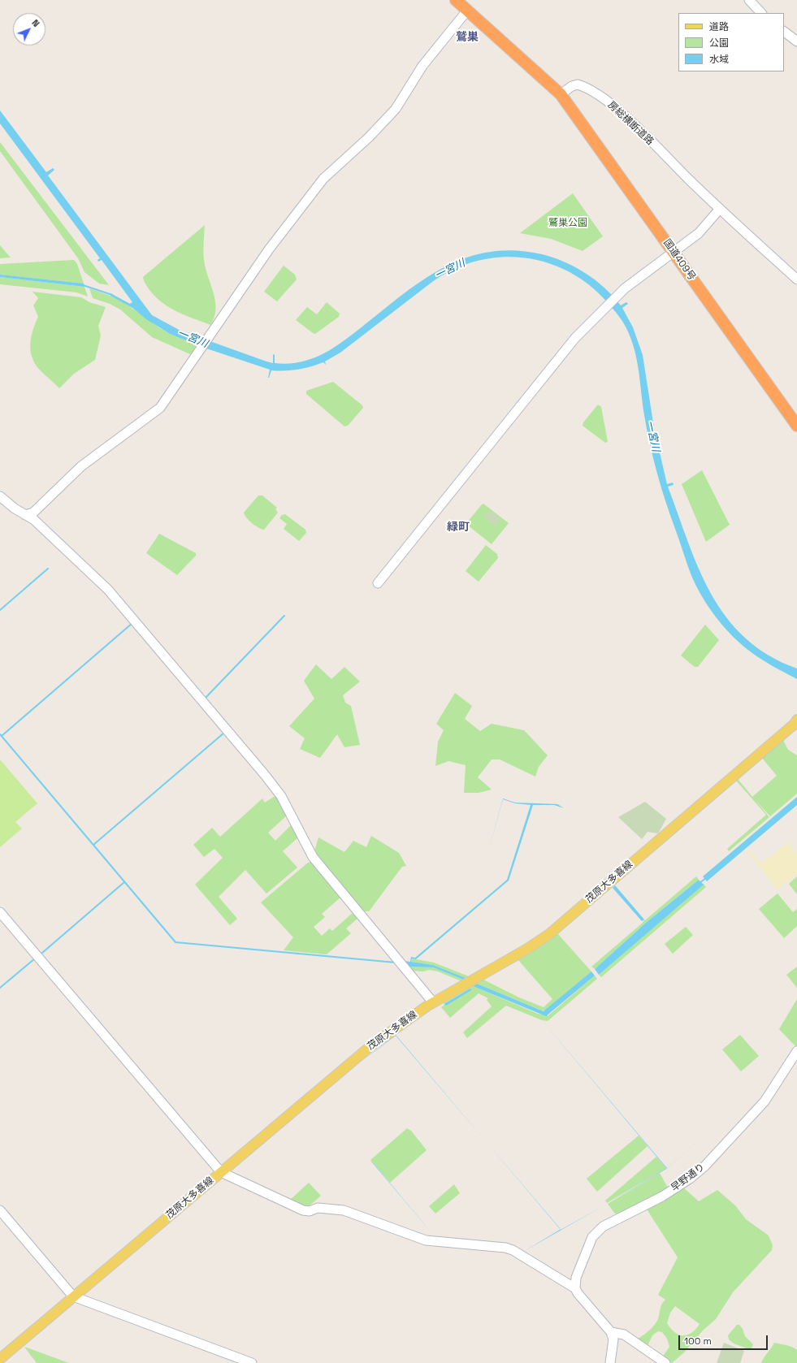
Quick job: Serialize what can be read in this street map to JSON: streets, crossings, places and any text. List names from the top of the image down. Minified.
{"streets":{"highway":["国道409号"],"main road":["茂原大多喜線"],"street":["房総横断道路","早野通り"]},"crossings":[["房総横断道路","国道409号"]],"districts":["鷲巣","緑町"],"water":["一宮川"],"parks":["鷲巣公園"],"legend":["道路","公園","水域"],"scale_bar":"100 m","north":"top right"}
